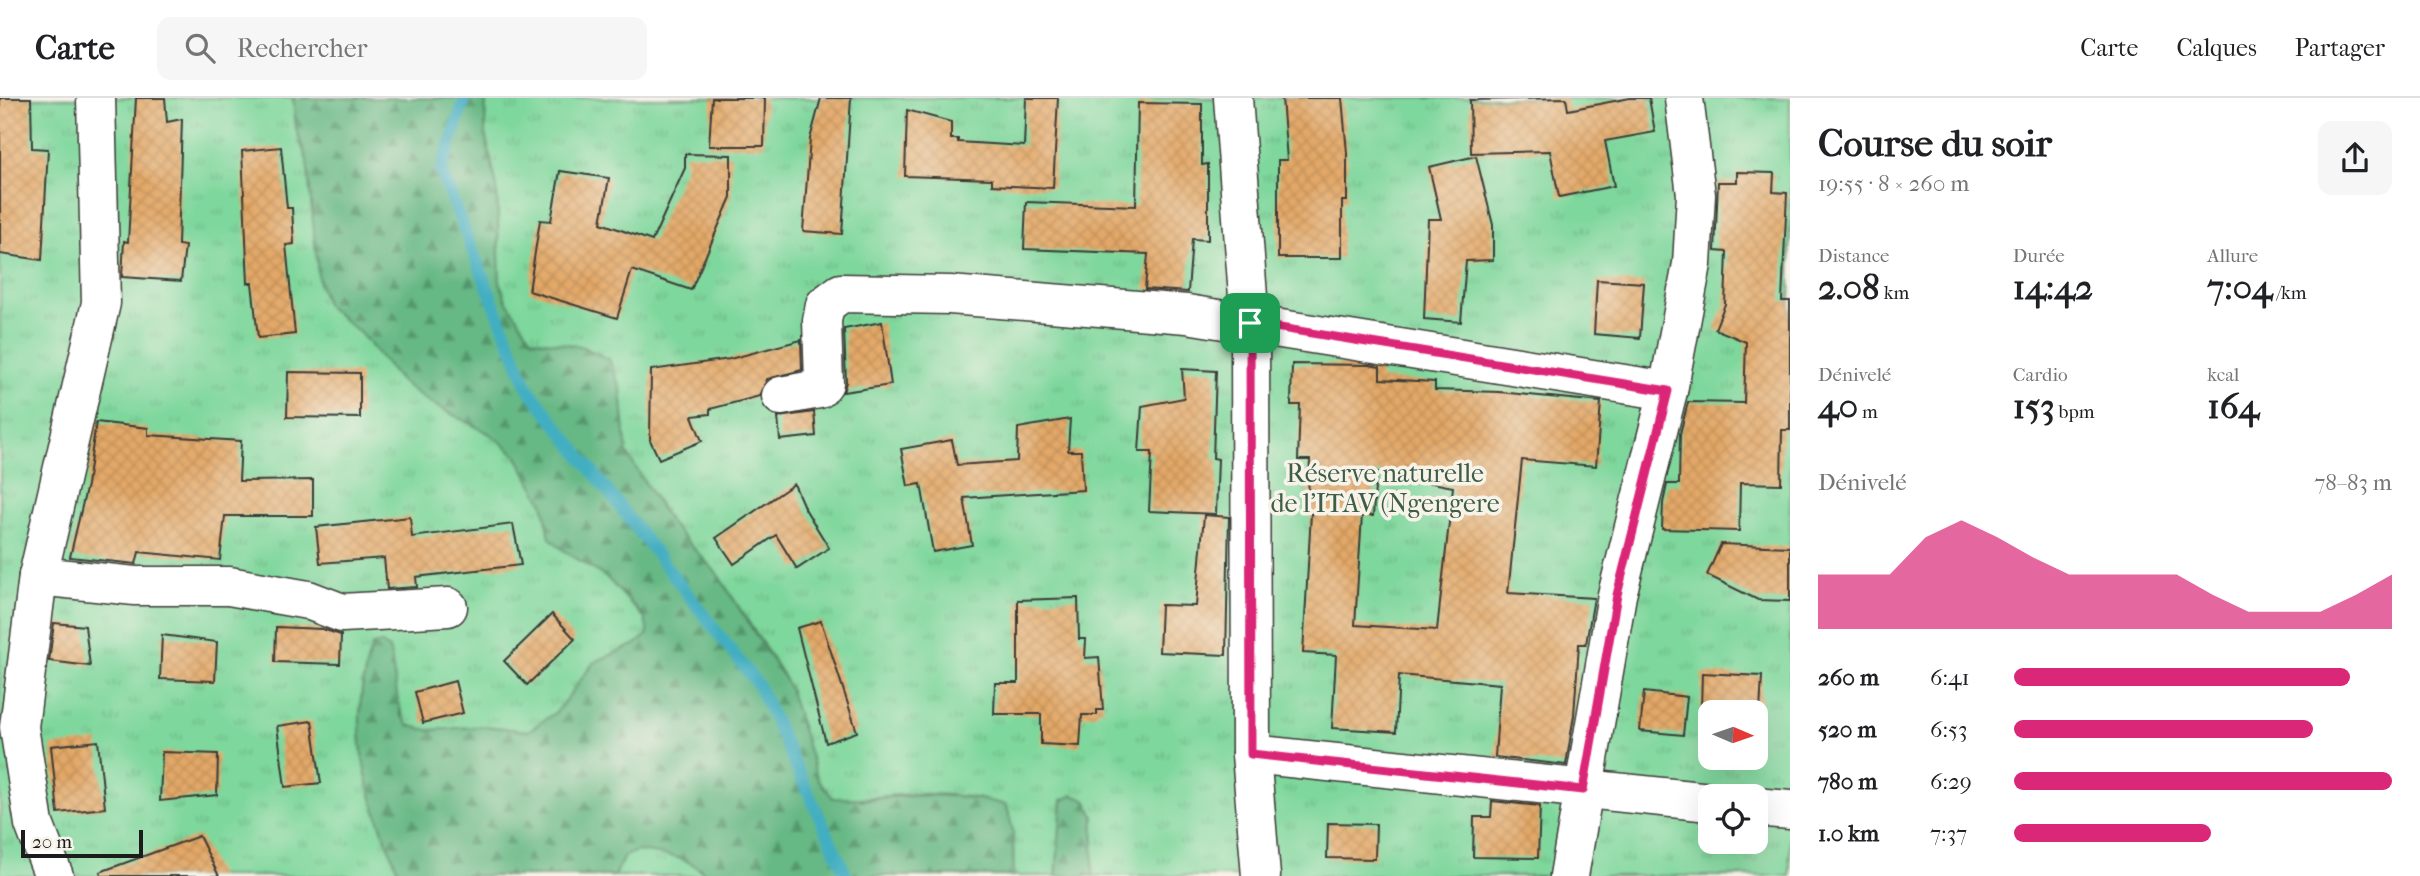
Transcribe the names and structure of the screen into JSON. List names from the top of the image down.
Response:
{
  "parks": ["Réserve naturelle de l'ITAV (Ngengere"],
  "scale_bar": "20 m",
  "north": "right",
  "page": {
    "header": "Carte",
    "search": "Rechercher",
    "nav": ["Carte", "Calques", "Partager"],
    "heading": ["Course du soir", "19:55 · 8 × 260 m"],
    "stats": [
      ["Distance", "2.08 km"],
      ["Durée", "14:42"],
      ["Allure", "7:04 /km"],
      ["Dénivelé", "40 m"],
      ["Cardio", "153 bpm"],
      ["kcal", "164"]
    ],
    "chart": ["Dénivelé", "78–83 m"],
    "list": [
      {
        "name": "260 m",
        "note": "6:41"
      },
      {
        "name": "520 m",
        "note": "6:53"
      },
      {
        "name": "780 m",
        "note": "6:29"
      },
      {
        "name": "1.0 km",
        "note": "7:37"
      }
    ],
    "scale": "20 m"
  }
}
